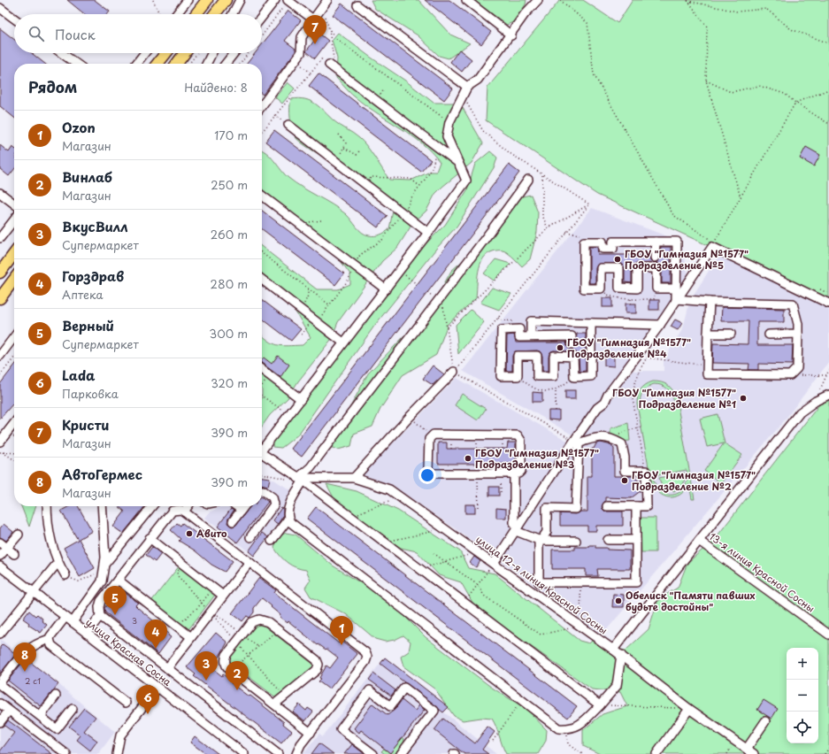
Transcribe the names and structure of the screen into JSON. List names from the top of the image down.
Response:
{
  "streets": {
    "street": ["13-я линия Красной Сосны", "улица 12-я линия Красной Сосны", "улица Красная Сосна"]
  },
  "places": [
    "ГБОУ \"Гимназия №1577\" Подразделение №5",
    "ГБОУ \"Гимназия №1577\" Подразделение №4",
    "ГБОУ \"Гимназия №1577\" Подразделение №1",
    "ГБОУ \"Гимназия №1577\" Подразделение №3",
    "ГБОУ \"Гимназия №1577\" Подразделение №2",
    "Авито",
    "Обелиск \"Памяти павших будьте достойны\""
  ],
  "house_numbers": ["3", "2 с1"],
  "page": {
    "search": "Поиск",
    "pins": [
      "7",
      "5",
      "1",
      "4",
      "8",
      "3",
      "2",
      "6"
    ],
    "heading": ["Рядом", "Найдено: 8"],
    "list": [
      {
        "mark": "1",
        "name": "Ozon",
        "note": "Магазин",
        "value": "170 m"
      },
      {
        "mark": "2",
        "name": "Винлаб",
        "note": "Магазин",
        "value": "250 m"
      },
      {
        "mark": "3",
        "name": "ВкусВилл",
        "note": "Супермаркет",
        "value": "260 m"
      },
      {
        "mark": "4",
        "name": "Горздрав",
        "note": "Аптека",
        "value": "280 m"
      },
      {
        "mark": "5",
        "name": "Верный",
        "note": "Супермаркет",
        "value": "300 m"
      },
      {
        "mark": "6",
        "name": "Lada",
        "note": "Парковка",
        "value": "320 m"
      },
      {
        "mark": "7",
        "name": "Кристи",
        "note": "Магазин",
        "value": "390 m"
      },
      {
        "mark": "8",
        "name": "АвтоГермес",
        "note": "Магазин",
        "value": "390 m"
      }
    ],
    "map_buttons": ["+", "−"]
  }
}
